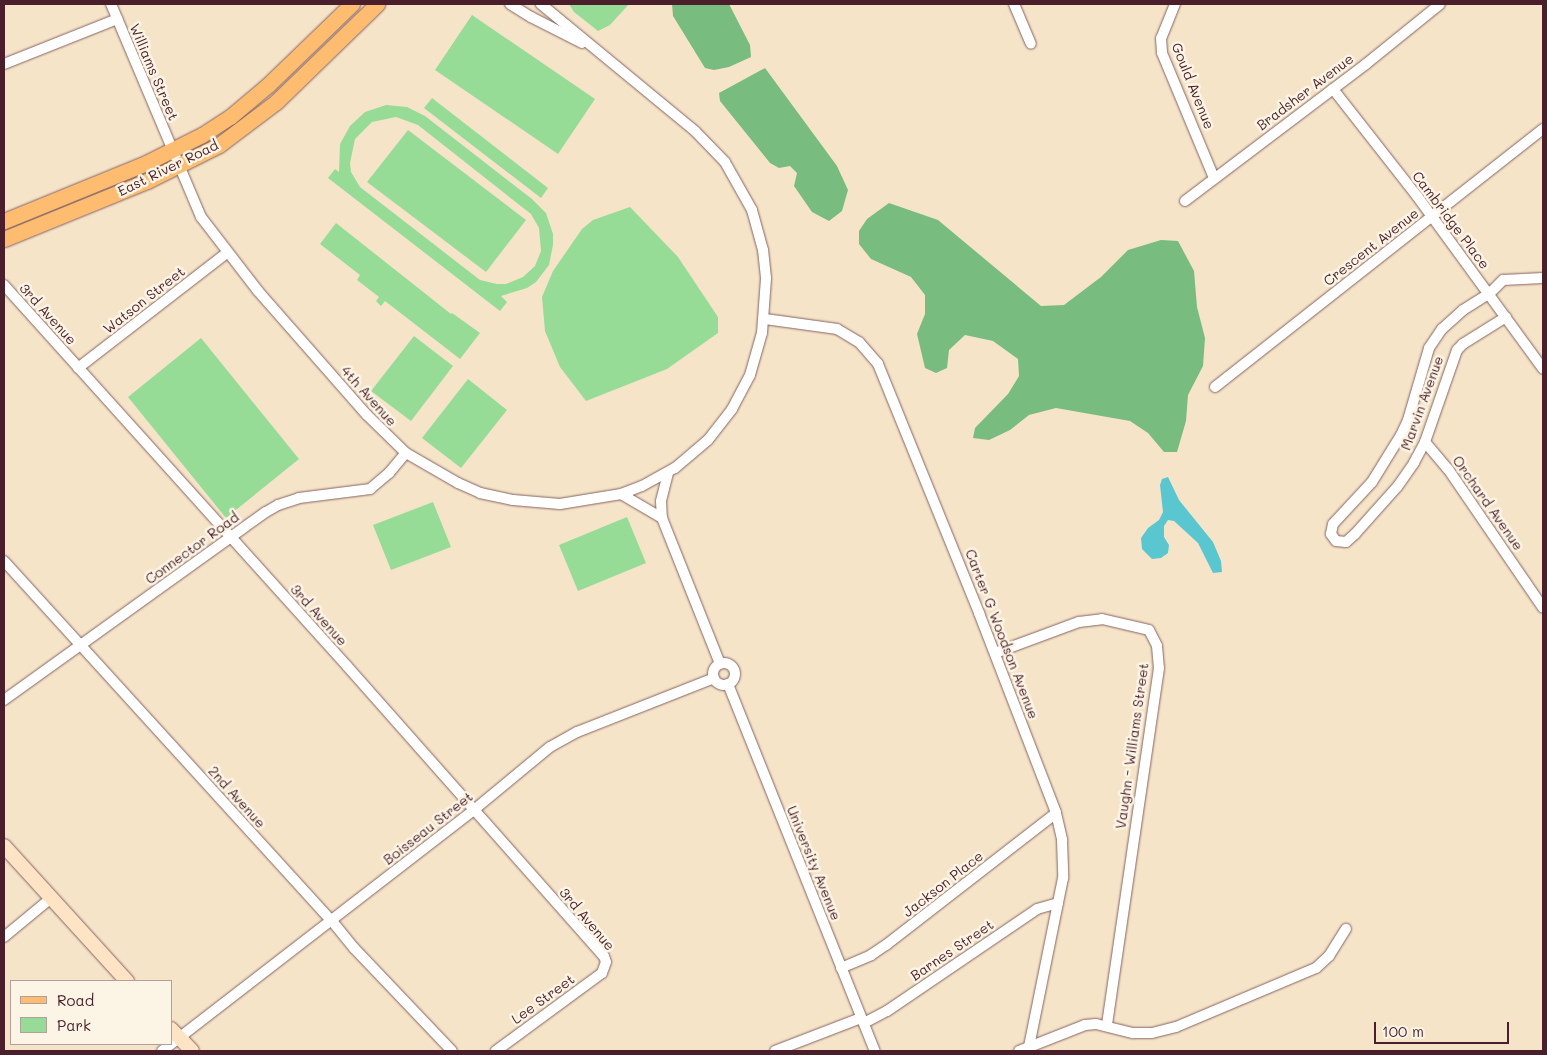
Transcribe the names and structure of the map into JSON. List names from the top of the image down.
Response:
{
  "streets": {
    "main road": ["East River Road"],
    "street": [
      "Williams Street",
      "Gould Avenue",
      "Bradsher Avenue",
      "Cambridge Place",
      "Crescent Avenue",
      "Watson Street",
      "3rd Avenue",
      "4th Avenue",
      "Marvin Avenue",
      "Orchard Avenue",
      "Connector Road",
      "Carter G Woodson Avenue",
      "Vaughn - Williams Street",
      "2nd Avenue",
      "Boisseau Street",
      "University Avenue",
      "Jackson Place",
      "Barnes Street",
      "Lee Street"
    ]
  },
  "crossings": [
    ["Williams Street", "East River Road"],
    ["Williams Street", "4th Avenue"],
    ["Gould Avenue", "Bradsher Avenue"],
    ["Bradsher Avenue", "Cambridge Place"],
    ["East River Road", "4th Avenue"],
    ["Cambridge Place", "Crescent Avenue"],
    ["Cambridge Place", "Marvin Avenue"],
    ["Watson Street", "3rd Avenue"],
    ["Watson Street", "4th Avenue"],
    ["3rd Avenue", "Connector Road"],
    ["3rd Avenue", "Boisseau Street"],
    ["3rd Avenue", "Lee Street"],
    ["4th Avenue", "Connector Road"],
    ["4th Avenue", "Carter G Woodson Avenue"],
    ["4th Avenue", "University Avenue"],
    ["Marvin Avenue", "Orchard Avenue"],
    ["Connector Road", "2nd Avenue"],
    ["Carter G Woodson Avenue", "Vaughn - Williams Street"],
    ["Carter G Woodson Avenue", "Jackson Place"],
    ["Carter G Woodson Avenue", "Barnes Street"],
    ["2nd Avenue", "Boisseau Street"],
    ["Boisseau Street", "University Avenue"],
    ["University Avenue", "Jackson Place"],
    ["University Avenue", "Barnes Street"]
  ],
  "legend": ["Road", "Park"],
  "scale_bar": "100 m"
}
